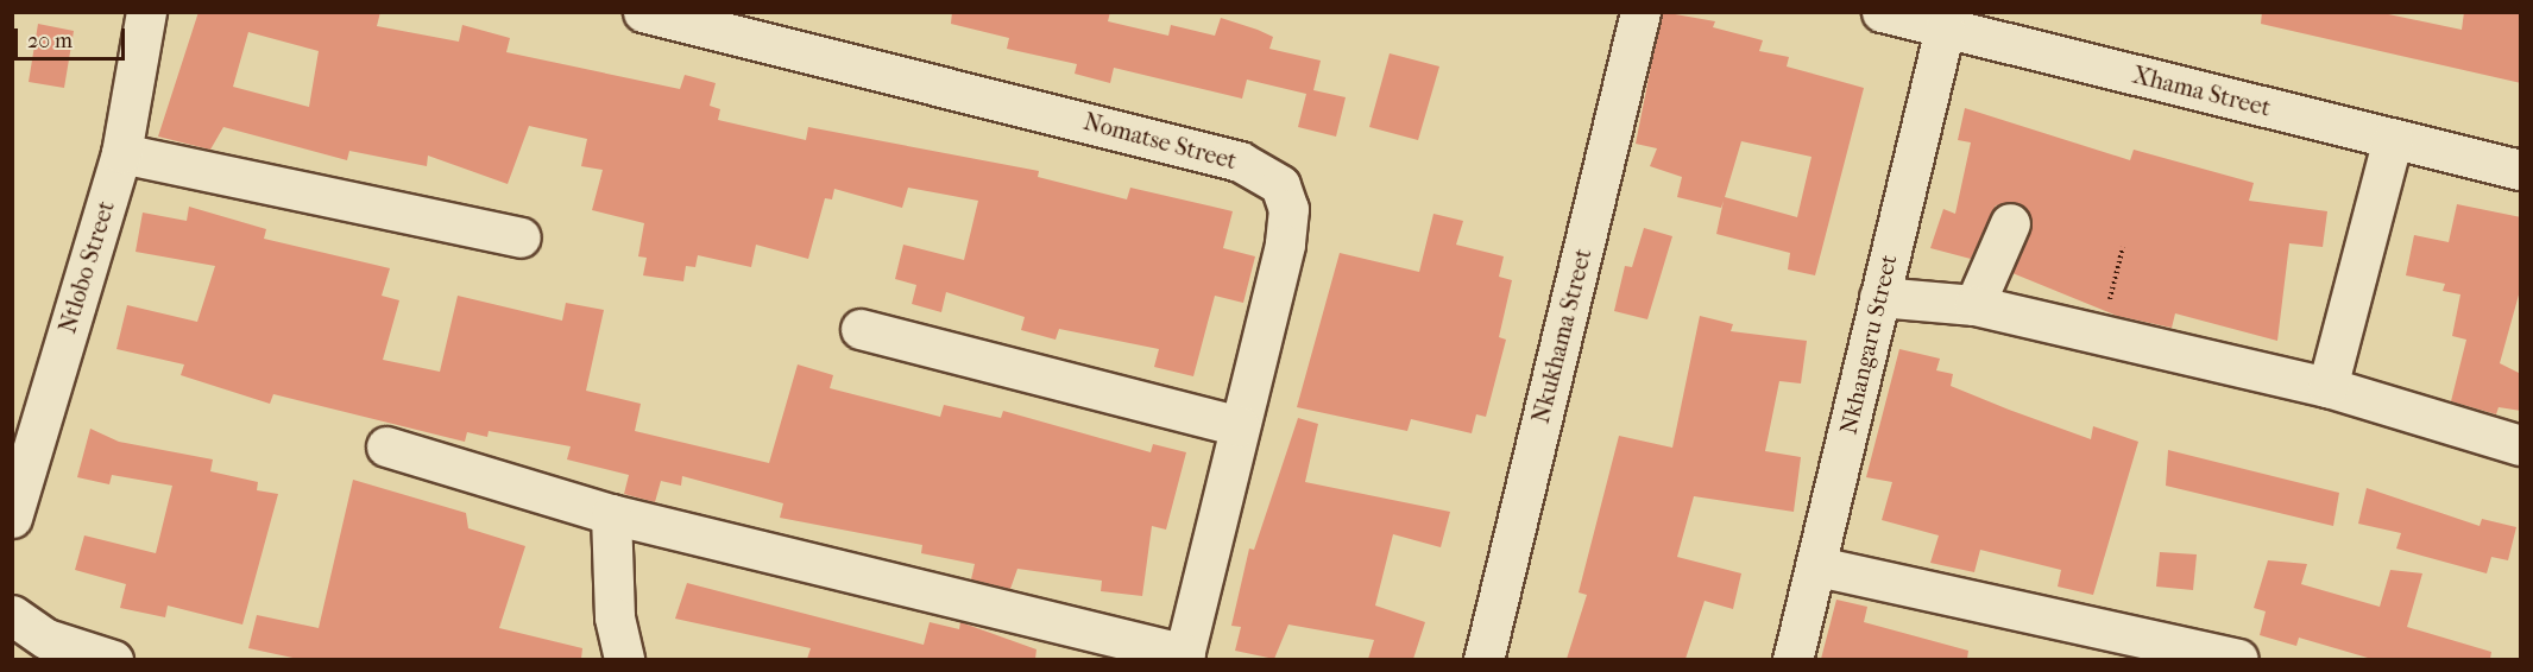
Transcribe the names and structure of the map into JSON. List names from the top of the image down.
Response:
{
  "streets": {
    "street": [
      "Xhama Street",
      "Nomatse Street",
      "Ntlobo Street",
      "Nkukhama Street",
      "Nkhangaru Street"
    ]
  },
  "crossings": [
    ["Xhama Street", "Nkhangaru Street"]
  ],
  "scale_bar": "20 m"
}
